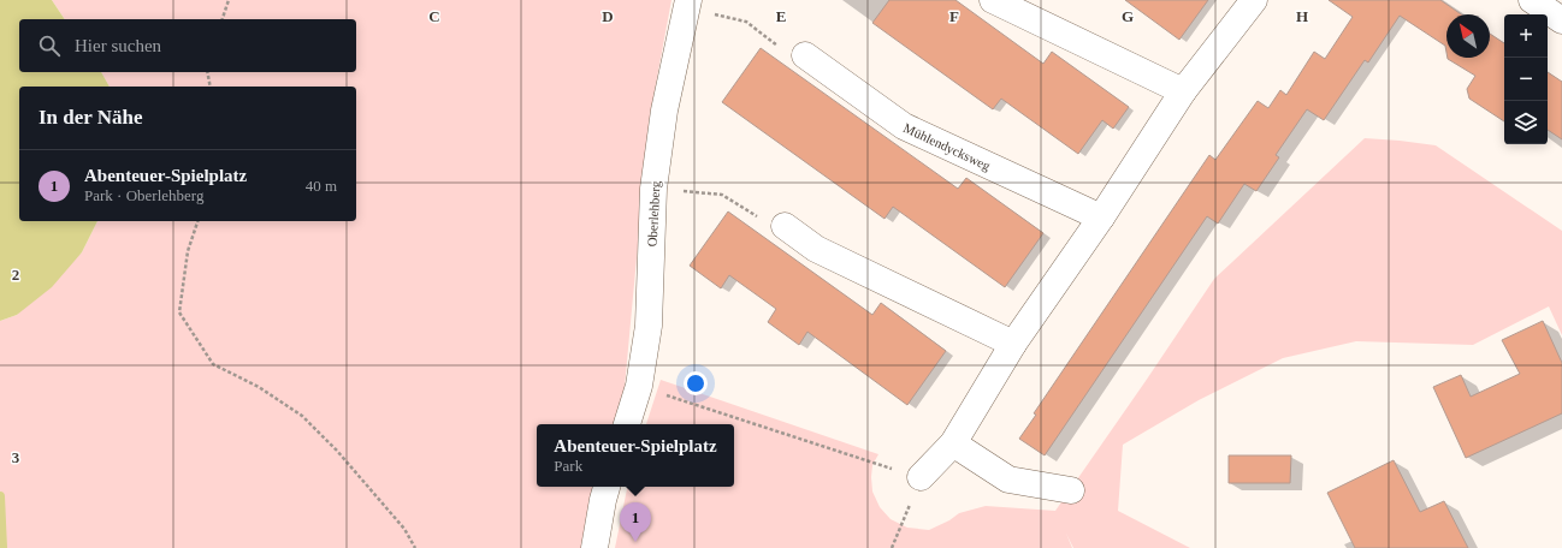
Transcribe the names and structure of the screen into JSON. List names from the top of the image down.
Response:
{
  "streets": {
    "street": ["Mühlendycksweg", "Oberlehberg"]
  },
  "north": "top left",
  "page": {
    "map_buttons": ["+", "−"],
    "search": "Hier suchen",
    "heading": "In der Nähe",
    "list": [
      {
        "mark": "1",
        "name": "Abenteuer-Spielplatz",
        "note": "Park · Oberlehberg",
        "value": "40 m"
      }
    ],
    "popup": ["Abenteuer-Spielplatz", "Park"],
    "pins": "1"
  },
  "grid": {
    "columns": [
      "C",
      "D",
      "E",
      "F",
      "G",
      "H"
    ],
    "rows": ["2", "3"]
  }
}
